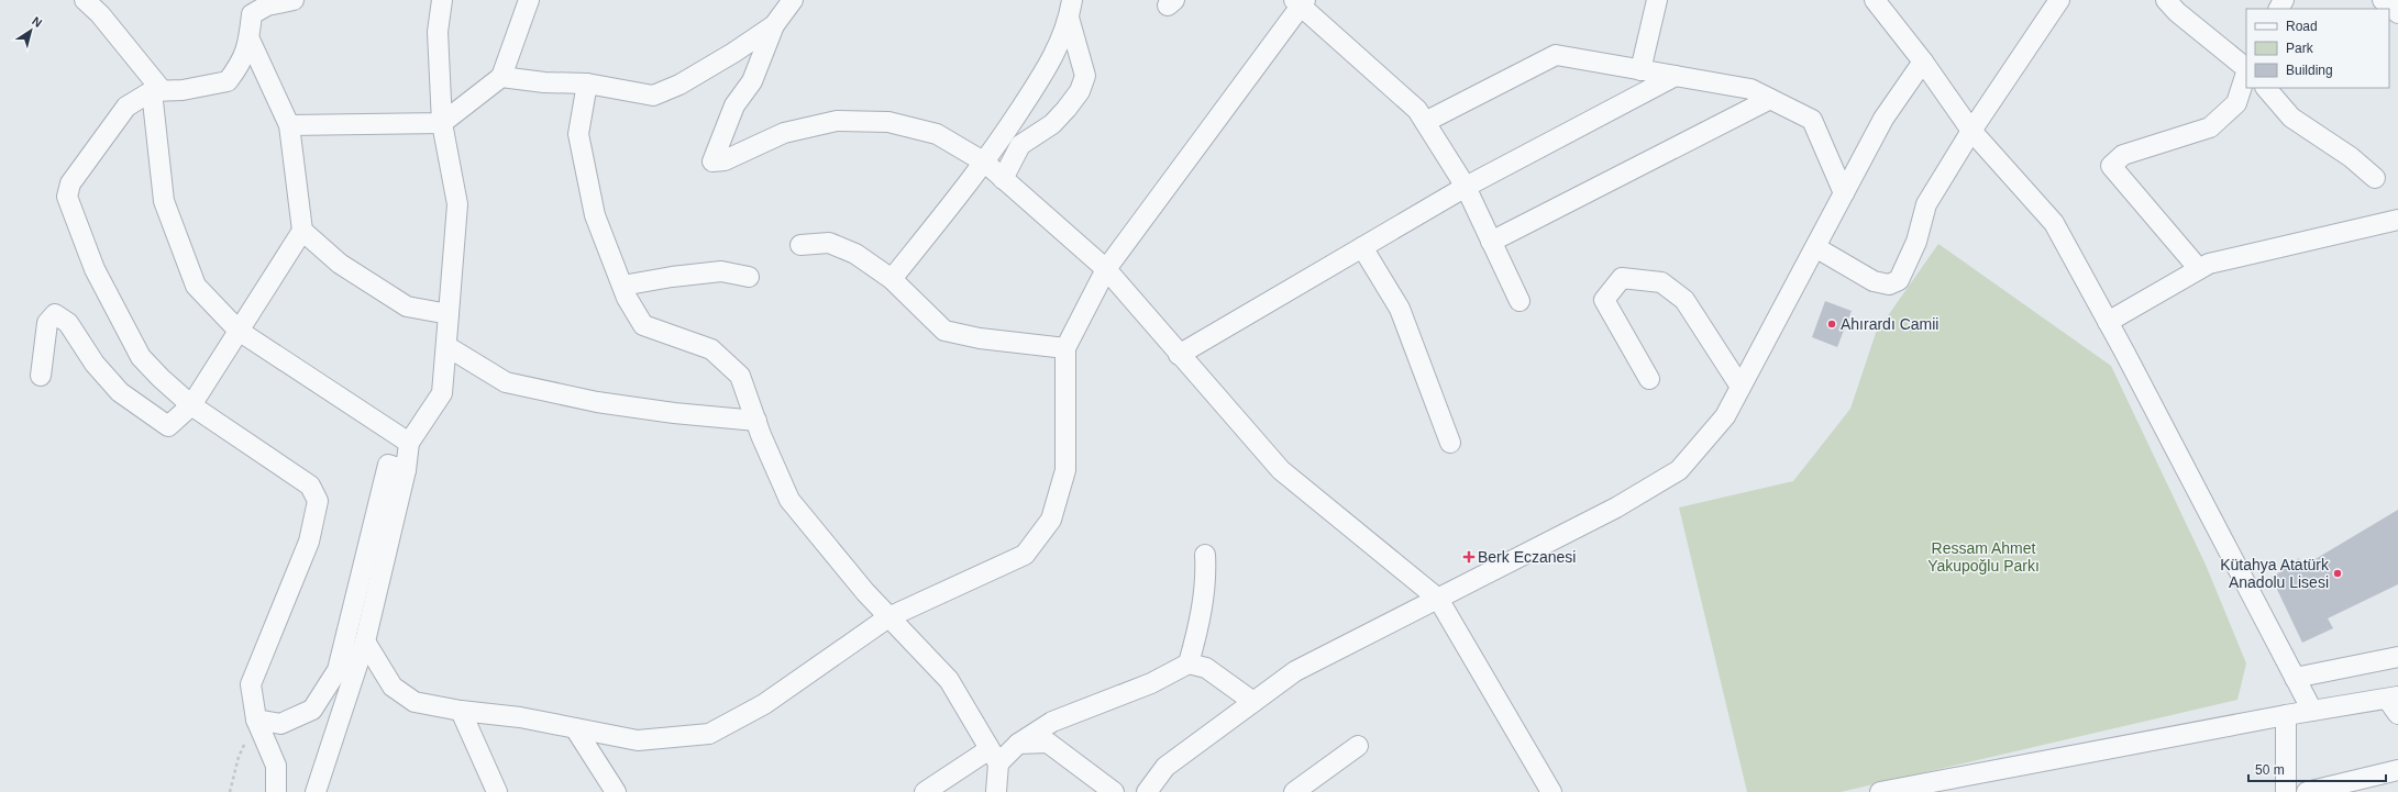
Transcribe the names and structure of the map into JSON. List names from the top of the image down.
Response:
{
  "parks": ["Ressam Ahmet Yakupoğlu Parkı"],
  "places": {
    "other": ["Ahırardı Camii", "Kütahya Atatürk Anadolu Lisesi"],
    "health": ["Berk Eczanesi"]
  },
  "legend": ["Road", "Park", "Building"],
  "scale_bar": "50 m",
  "north": "top right"
}
